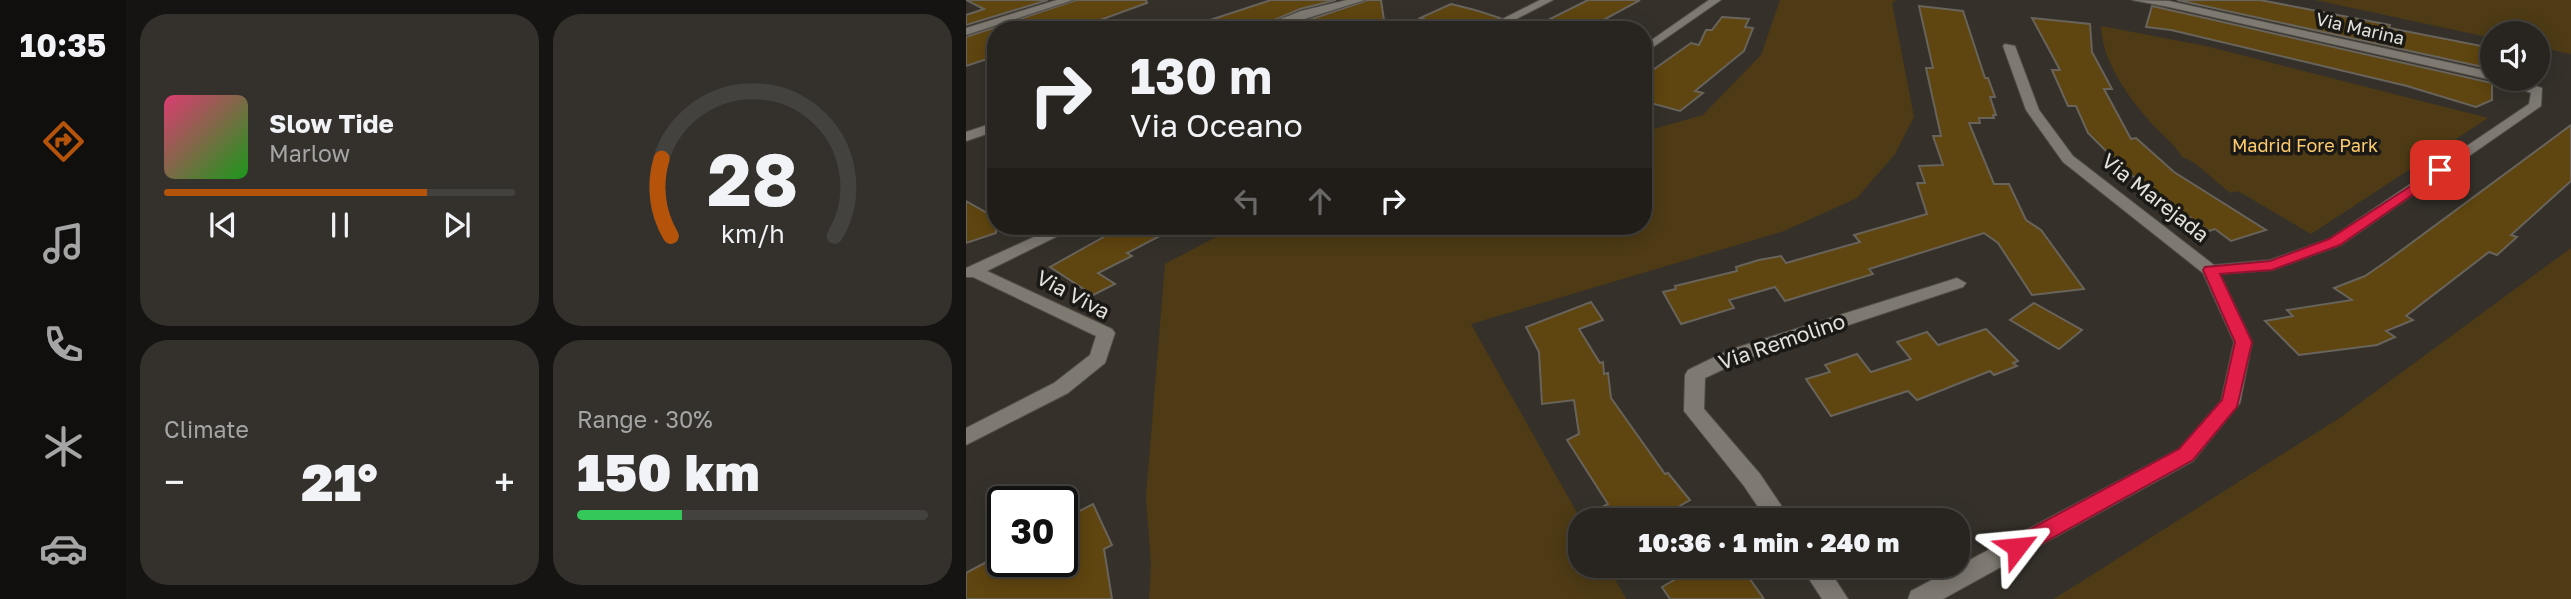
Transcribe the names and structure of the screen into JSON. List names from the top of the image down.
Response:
{
  "streets": {
    "street": [
      "Via Marina",
      "Via Marejada",
      "Via Viva",
      "Via Remolino"
    ]
  },
  "parks": ["Madrid Fore Park"],
  "page": {
    "tabs": "10:35",
    "turn": ["130 m", "Via Oceano"],
    "song": ["Slow Tide", "Marlow"],
    "tile": [
      "Climate",
      ["Range · 30%", "150 km"]
    ],
    "heat": ["−", "21°", "+"],
    "limit": "30",
    "trip": "10:36 · 1 min · 240 m",
    "gauge": ["28", "km/h"]
  }
}
